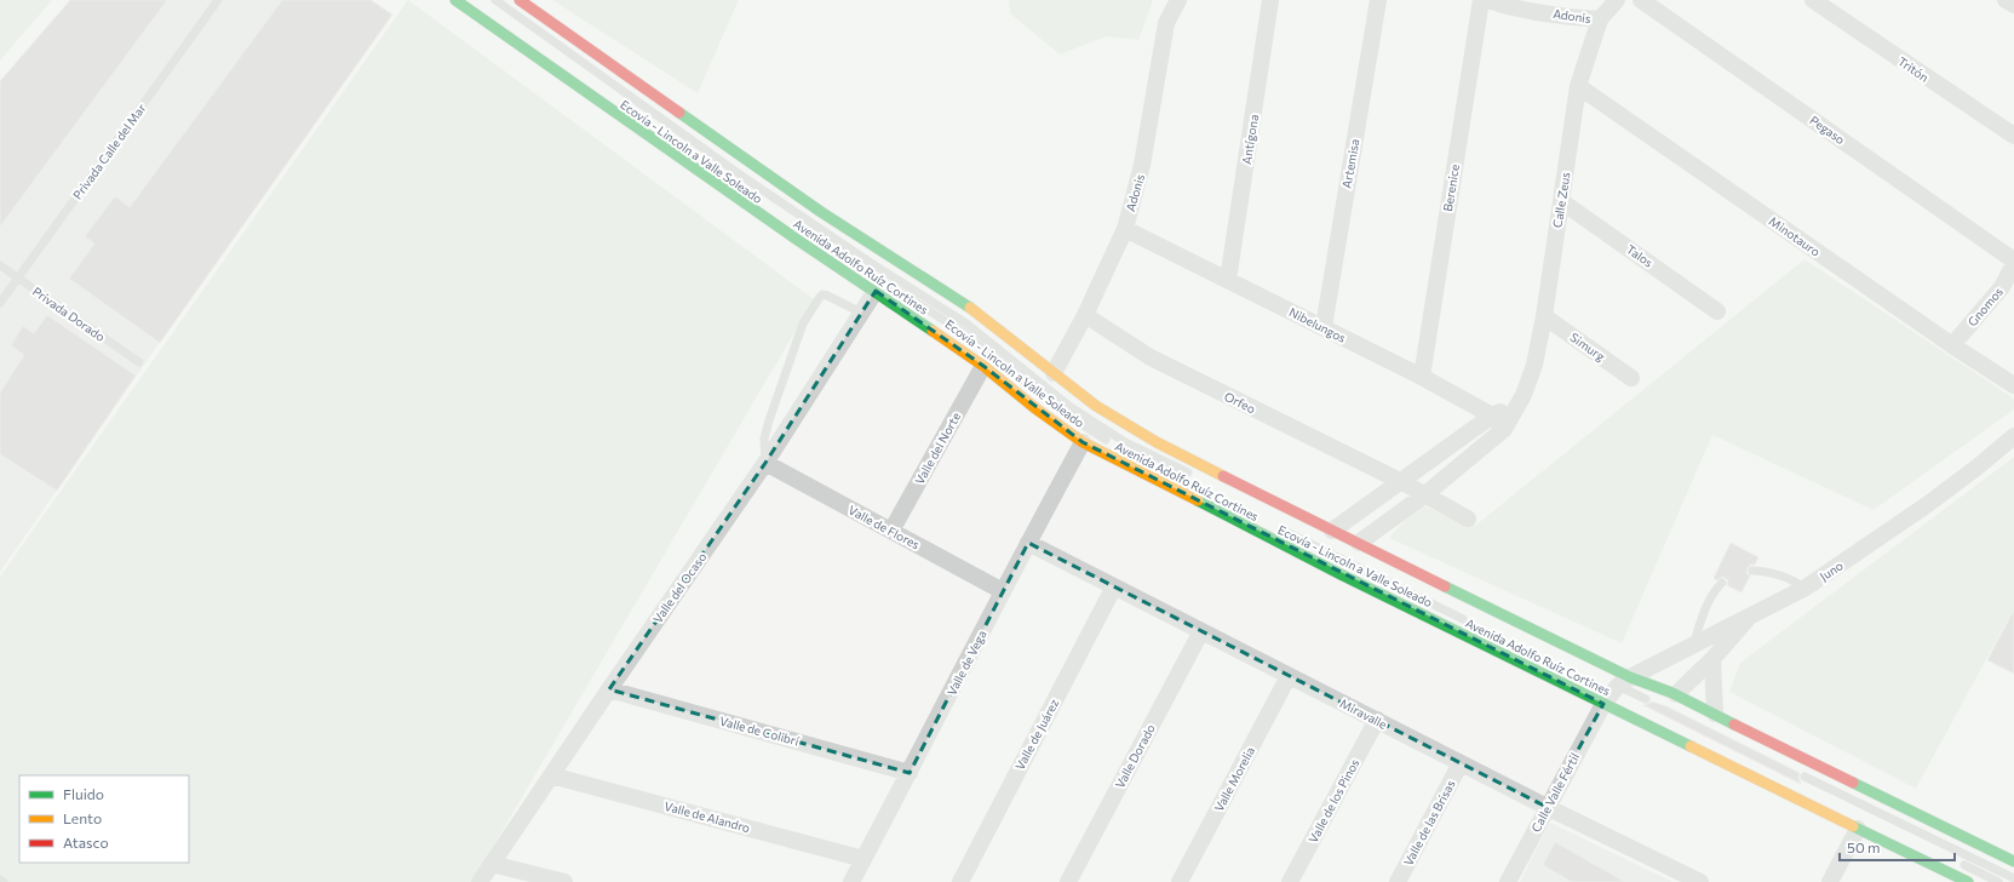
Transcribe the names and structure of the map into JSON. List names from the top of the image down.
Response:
{
  "streets": {
    "main road": ["Avenida Adolfo Ruíz Cortines"],
    "street": [
      "Adonis",
      "Tritón",
      "Pegaso",
      "Antígona",
      "Artemisa",
      "Berenice",
      "Calle Zeus",
      "Minotauro",
      "Talos",
      "Gnomos",
      "Nibelungos",
      "Simurg",
      "Orfeo",
      "Valle del Norte",
      "Valle de Flores",
      "Juno",
      "Valle del Ocaso",
      "Valle de Vega",
      "Miravalle",
      "Valle de Colibrí",
      "Valle de Juárez",
      "Valle Dorado",
      "Valle Morelia",
      "Calle Valle Fértil",
      "Valle de los Pinos",
      "Valle de Alandro",
      "Valle de las Brisas"
    ],
    "lane": ["Privada Calle del Mar", "Ecovía - Lincoln a Valle Soleado", "Privada Dorado"]
  },
  "crossings": [
    ["Adonis", "Calle Zeus"],
    ["Adonis", "Avenida Adolfo Ruíz Cortines"],
    ["Adonis", "Nibelungos"],
    ["Adonis", "Orfeo"],
    ["Antígona", "Nibelungos"],
    ["Privada Calle del Mar", "Privada Dorado"],
    ["Ecovía - Lincoln a Valle Soleado", "Avenida Adolfo Ruíz Cortines"],
    ["Ecovía - Lincoln a Valle Soleado", "Valle del Ocaso"],
    ["Artemisa", "Nibelungos"],
    ["Berenice", "Nibelungos"],
    ["Calle Zeus", "Minotauro"],
    ["Calle Zeus", "Talos"],
    ["Calle Zeus", "Avenida Adolfo Ruíz Cortines"],
    ["Calle Zeus", "Nibelungos"],
    ["Calle Zeus", "Simurg"],
    ["Calle Zeus", "Orfeo"],
    ["Minotauro", "Gnomos"],
    ["Avenida Adolfo Ruíz Cortines", "Valle del Norte"],
    ["Avenida Adolfo Ruíz Cortines", "Juno"],
    ["Avenida Adolfo Ruíz Cortines", "Valle del Ocaso"],
    ["Avenida Adolfo Ruíz Cortines", "Valle de Vega"],
    ["Avenida Adolfo Ruíz Cortines", "Calle Valle Fértil"],
    ["Valle del Norte", "Valle de Flores"],
    ["Valle de Flores", "Valle del Ocaso"],
    ["Valle de Flores", "Valle de Vega"],
    ["Juno", "Calle Valle Fértil"],
    ["Valle del Ocaso", "Valle de Colibrí"],
    ["Valle del Ocaso", "Valle de Alandro"],
    ["Valle de Vega", "Miravalle"],
    ["Valle de Vega", "Valle de Colibrí"],
    ["Valle de Vega", "Valle de Alandro"],
    ["Miravalle", "Valle de Juárez"],
    ["Miravalle", "Valle Dorado"],
    ["Miravalle", "Valle Morelia"],
    ["Miravalle", "Calle Valle Fértil"],
    ["Miravalle", "Valle de los Pinos"],
    ["Miravalle", "Valle de las Brisas"]
  ],
  "legend": ["Fluido", "Lento", "Atasco"],
  "scale_bar": "50 m"
}
